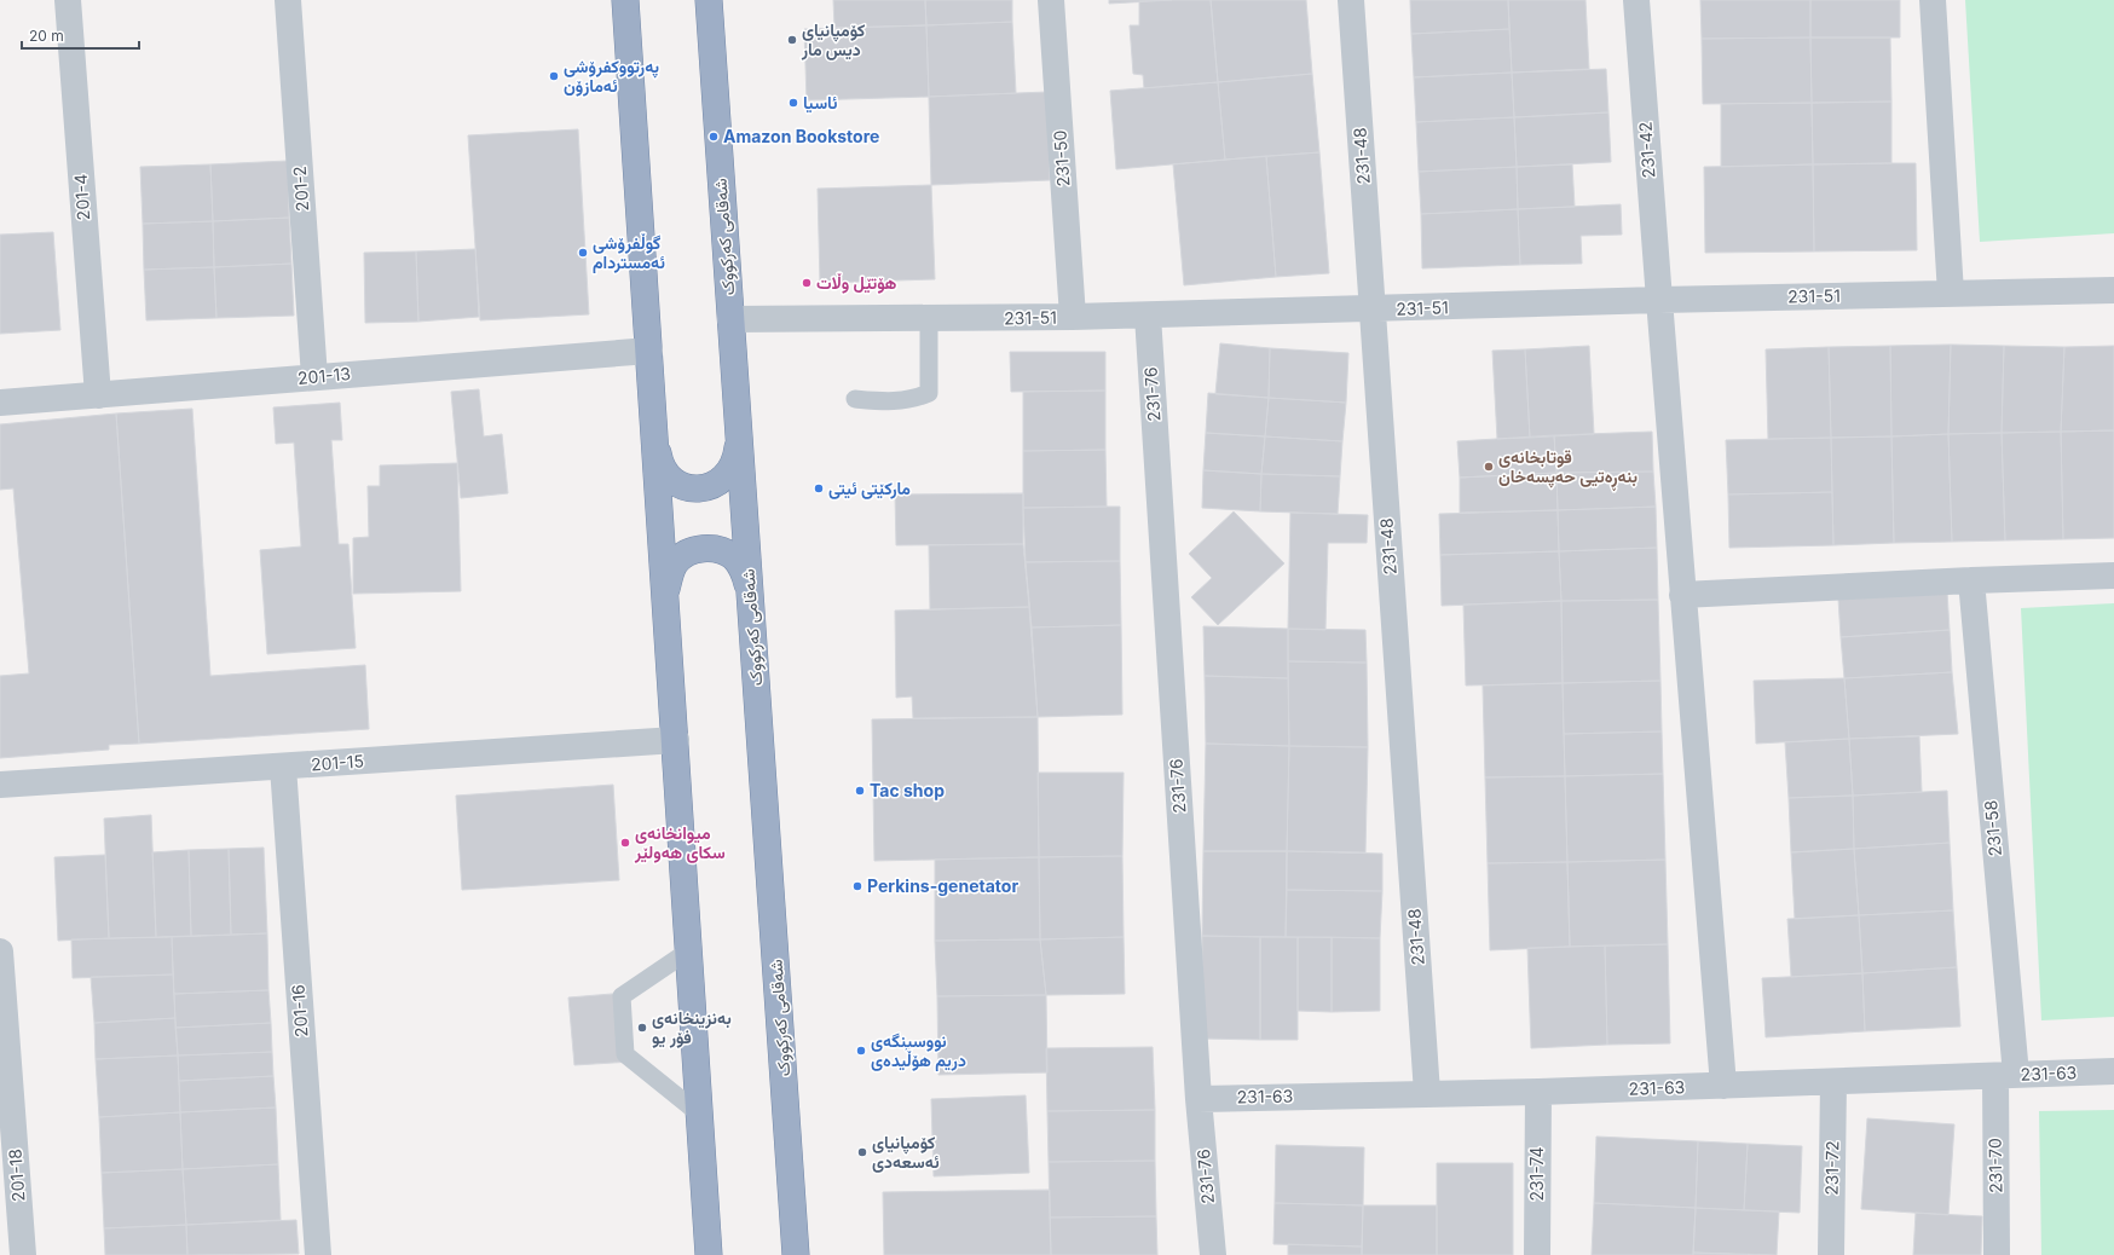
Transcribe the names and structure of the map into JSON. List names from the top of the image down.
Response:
{
  "streets": {
    "highway": ["شەقامی کەرکووک"],
    "street": [
      "231-42",
      "231-48",
      "231-50",
      "201-2",
      "201-4",
      "231-51",
      "201-13",
      "231-76",
      "201-15",
      "231-58",
      "201-16",
      "231-63",
      "231-70",
      "231-72",
      "231-74",
      "201-18"
    ]
  },
  "crossings": [
    ["231-42", "231-51"],
    ["231-42", "231-63"],
    ["231-48", "231-51"],
    ["231-48", "231-63"],
    ["231-50", "231-51"],
    ["201-2", "201-13"],
    ["201-4", "201-13"],
    ["شەقامی کەرکووک", "231-51"],
    ["231-51", "231-76"],
    ["231-76", "231-63"],
    ["201-15", "201-16"],
    ["231-58", "231-63"],
    ["231-58", "231-70"],
    ["231-63", "231-70"],
    ["231-63", "231-72"],
    ["231-63", "231-74"]
  ],
  "places": [
    "کۆمپانیای دیس مار",
    "پەرتووکفرۆشی ئەمازۆن",
    "ئاسیا",
    "Amazon Bookstore",
    "گوڵفرۆشی ئەمستردام",
    "هۆتێل وڵات",
    "قوتابخانەی بنەڕەتیی حەپسەخان",
    "مارکێتی ئیتی",
    "Tac shop",
    "میوانخانەی سکای هەولێر",
    "Perkins-genetator",
    "بەنزینخانەی فۆر یو",
    "نووسینگەی دریم هۆڵیدەی",
    "کۆمپانیای ئەسعەدی"
  ],
  "scale_bar": "20 m"
}
